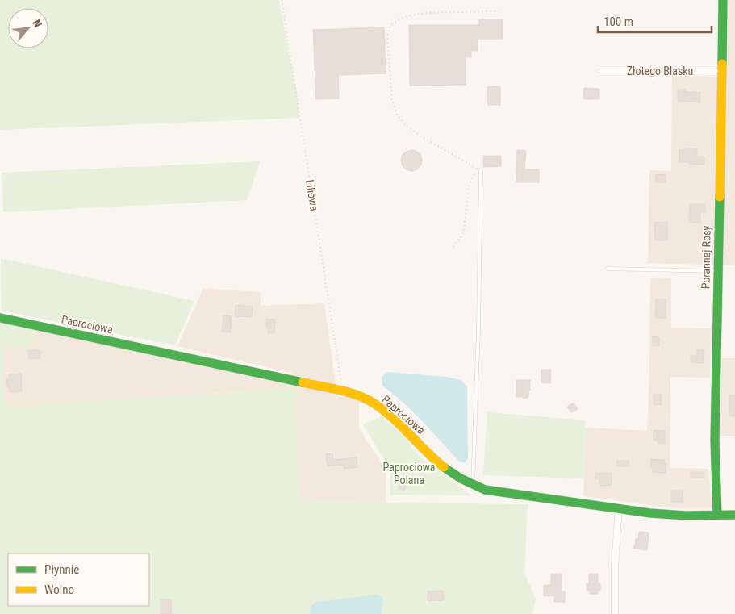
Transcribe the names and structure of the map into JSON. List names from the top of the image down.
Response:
{
  "streets": {
    "street": ["Porannej Rosy", "Paprociowa"],
    "lane": ["Złotego Blasku"],
    "path": ["Liliowa"]
  },
  "crossings": [
    ["Złotego Blasku", "Porannej Rosy"],
    ["Liliowa", "Paprociowa"],
    ["Porannej Rosy", "Paprociowa"]
  ],
  "parks": ["Paprociowa Polana"],
  "legend": ["Płynnie", "Wolno"],
  "scale_bar": "100 m",
  "north": "top right"
}
